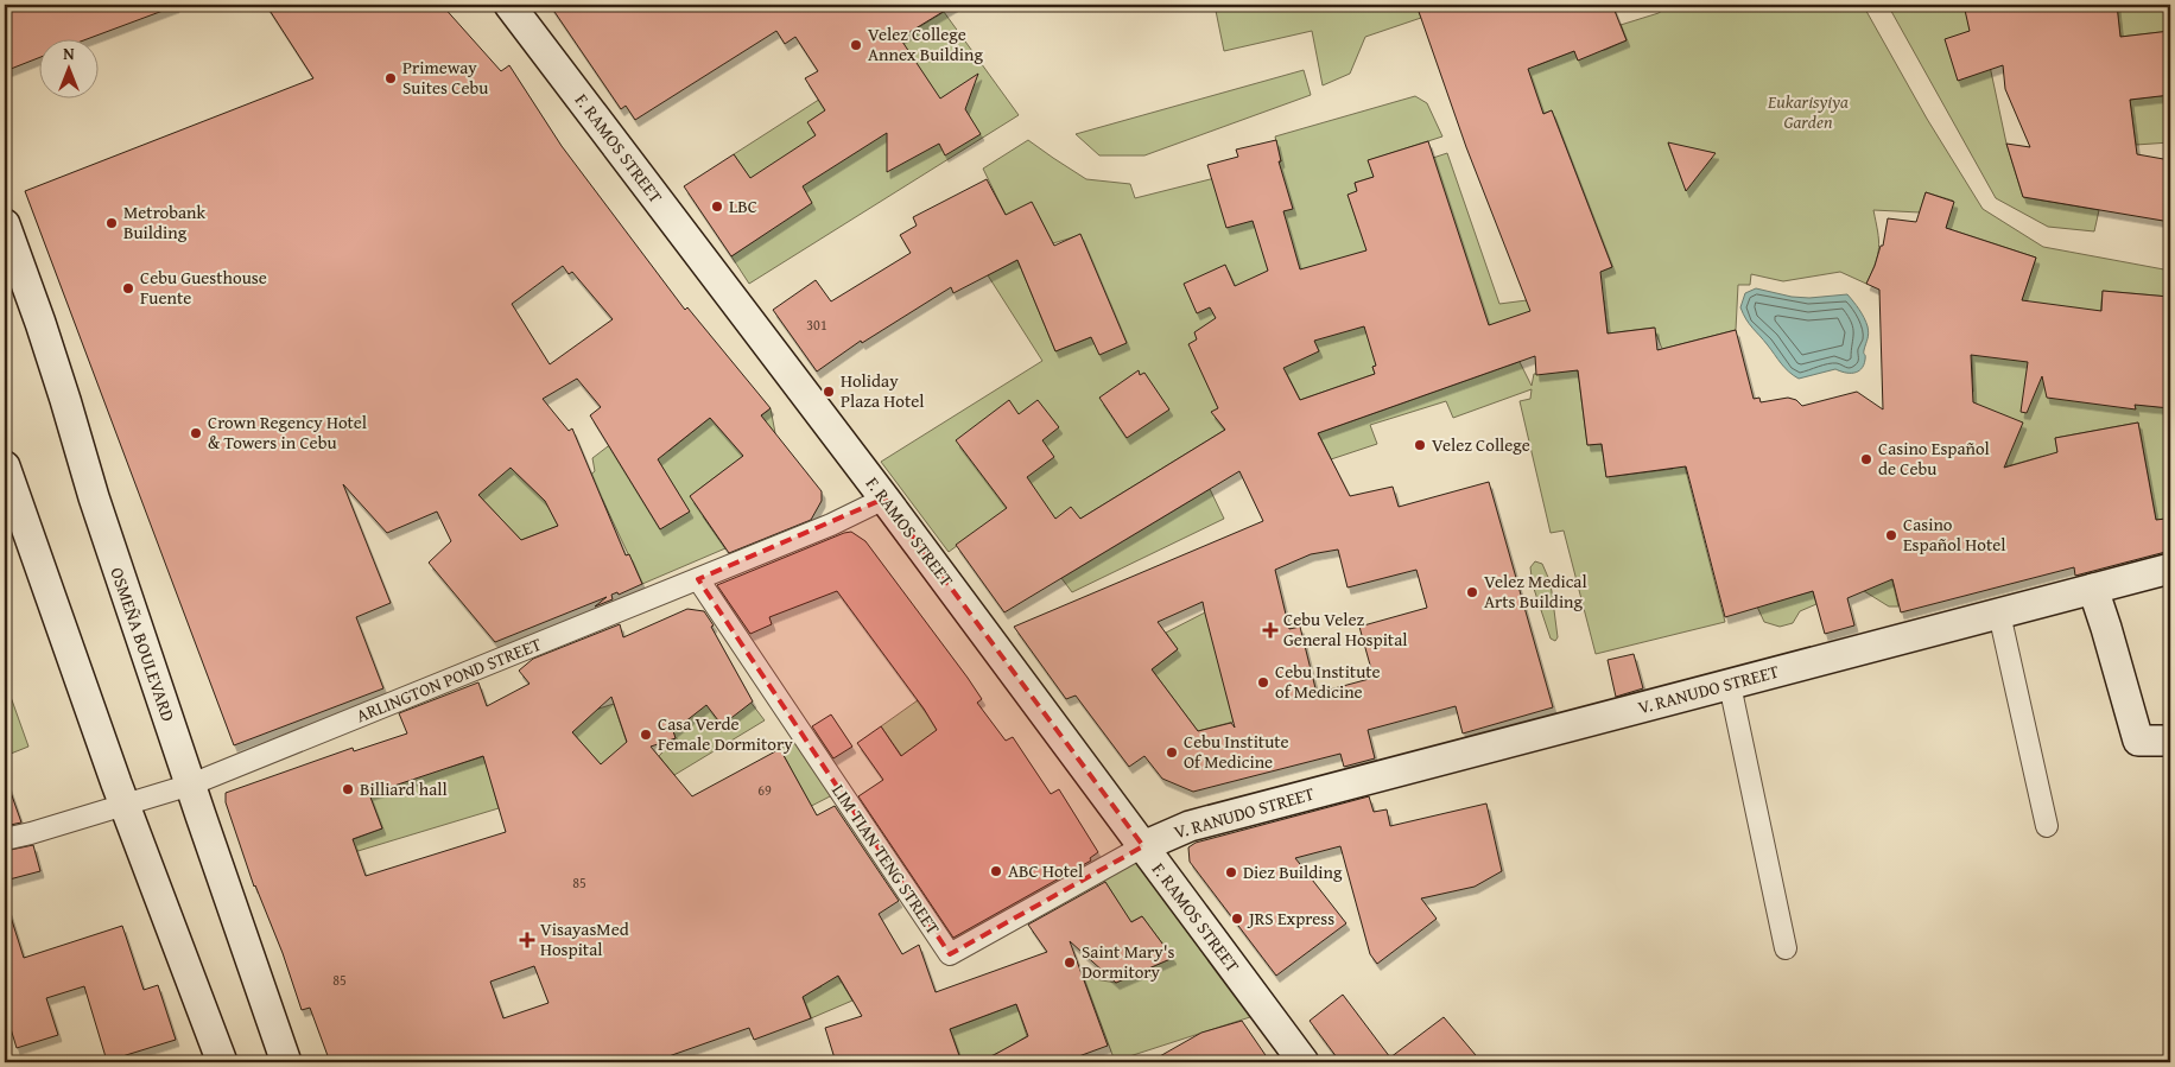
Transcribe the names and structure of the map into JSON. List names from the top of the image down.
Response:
{
  "streets": {
    "street": [
      "F. RAMOS STREET",
      "OSMEÑA BOULEVARD",
      "ARLINGTON POND STREET",
      "V. RANUDO STREET",
      "LIM TIAN TENG STREET"
    ]
  },
  "crossings": [
    ["F. RAMOS STREET", "ARLINGTON POND STREET"],
    ["F. RAMOS STREET", "V. RANUDO STREET"],
    ["F. RAMOS STREET", "LIM TIAN TENG STREET"],
    ["OSMEÑA BOULEVARD", "ARLINGTON POND STREET"],
    ["ARLINGTON POND STREET", "LIM TIAN TENG STREET"],
    ["V. RANUDO STREET", "LIM TIAN TENG STREET"]
  ],
  "parks": ["Eukarisyiya Garden"],
  "places": {
    "other": [
      "Velez College Annex Building",
      "Primeway Suites Cebu",
      "LBC",
      "Metrobank Building",
      "Cebu Guesthouse Fuente",
      "Holiday Plaza Hotel",
      "Crown Regency Hotel & Towers in Cebu",
      "Velez College",
      "Casino Español de Cebu",
      "Casino Español Hotel",
      "Velez Medical Arts Building",
      "Cebu Institute of Medicine",
      "Casa Verde Female Dormitory",
      "Cebu Institute Of Medicine",
      "Billiard hall",
      "ABC Hotel",
      "Diez Building",
      "JRS Express",
      "Saint Mary's Dormitory"
    ],
    "health": ["Cebu Velez General Hospital", "VisayasMed Hospital"]
  },
  "house_numbers": [
    "301",
    "69",
    "85",
    "85"
  ],
  "north": "top"
}
